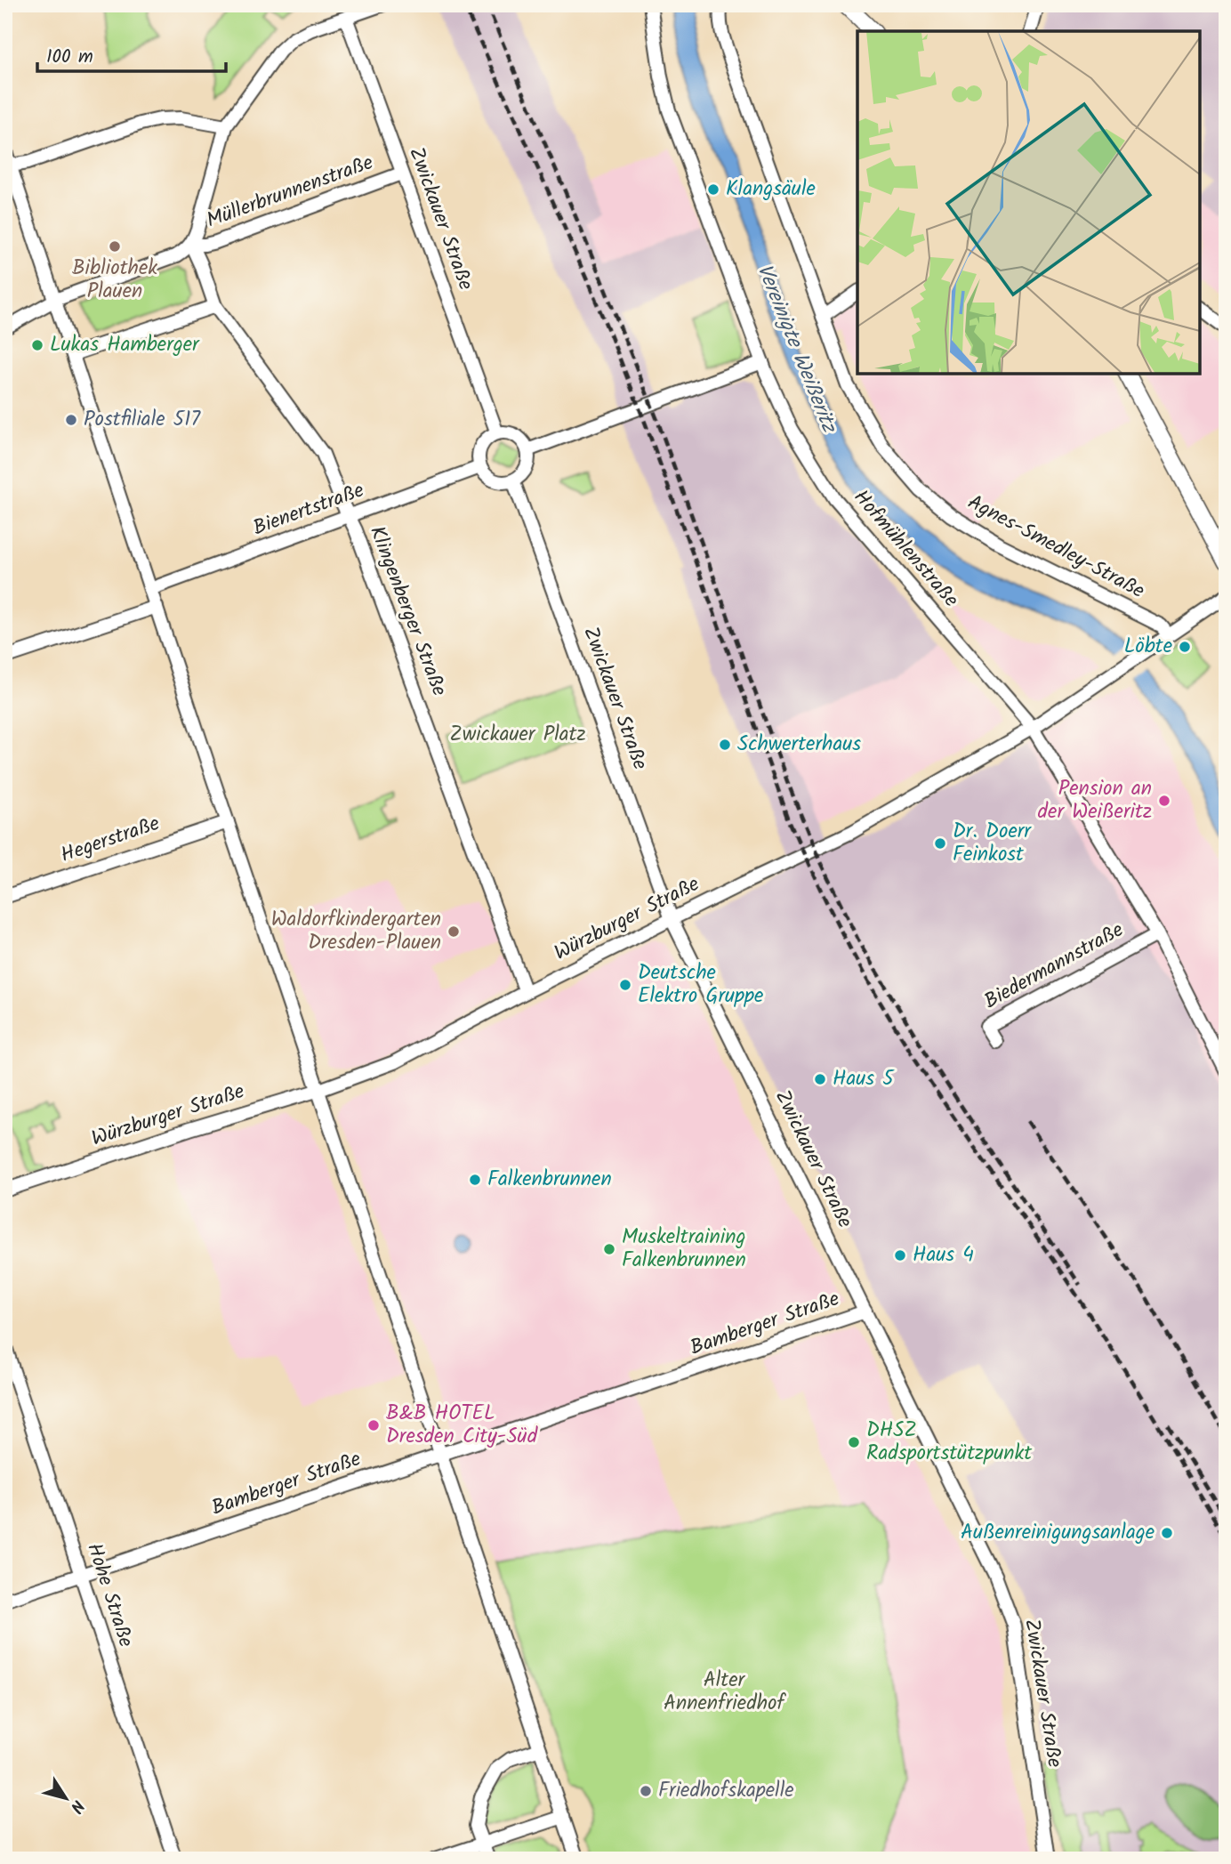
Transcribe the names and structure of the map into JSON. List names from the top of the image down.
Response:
{
  "streets": {
    "street": [
      "Müllerbrunnenstraße",
      "Zwickauer Straße",
      "Bienertstraße",
      "Agnes-Smedley-Straße",
      "Hofmühlenstraße",
      "Klingenberger Straße",
      "Hegerstraße",
      "Würzburger Straße",
      "Biedermannstraße",
      "Bamberger Straße",
      "Hohe Straße"
    ]
  },
  "crossings": [
    ["Müllerbrunnenstraße", "Zwickauer Straße"],
    ["Müllerbrunnenstraße", "Klingenberger Straße"],
    ["Zwickauer Straße", "Bienertstraße"],
    ["Zwickauer Straße", "Würzburger Straße"],
    ["Zwickauer Straße", "Bamberger Straße"],
    ["Bienertstraße", "Klingenberger Straße"],
    ["Agnes-Smedley-Straße", "Würzburger Straße"],
    ["Hofmühlenstraße", "Würzburger Straße"],
    ["Hofmühlenstraße", "Biedermannstraße"],
    ["Klingenberger Straße", "Würzburger Straße"],
    ["Bamberger Straße", "Hohe Straße"]
  ],
  "water": ["Vereinigte Weißeritz"],
  "parks": ["Zwickauer Platz", "Alter Annenfriedhof"],
  "places": [
    "Klangsäule",
    "Bibliothek Plauen",
    "Lukas Hamberger",
    "Postfiliale 517",
    "Löbte",
    "Schwerterhaus",
    "Pension an der Weißeritz",
    "Dr. Doerr Feinkost",
    "Waldorfkindergarten Dresden-Plauen",
    "Deutsche Elektro Gruppe",
    "Haus 5",
    "Falkenbrunnen",
    "Muskeltraining Falkenbrunnen",
    "Haus 4",
    "B&B HOTEL Dresden City-Süd",
    "DHSZ Radsportstützpunkt",
    "Außenreinigungsanlage",
    "Friedhofskapelle"
  ],
  "scale_bar": "100 m",
  "north": "bottom right"
}
